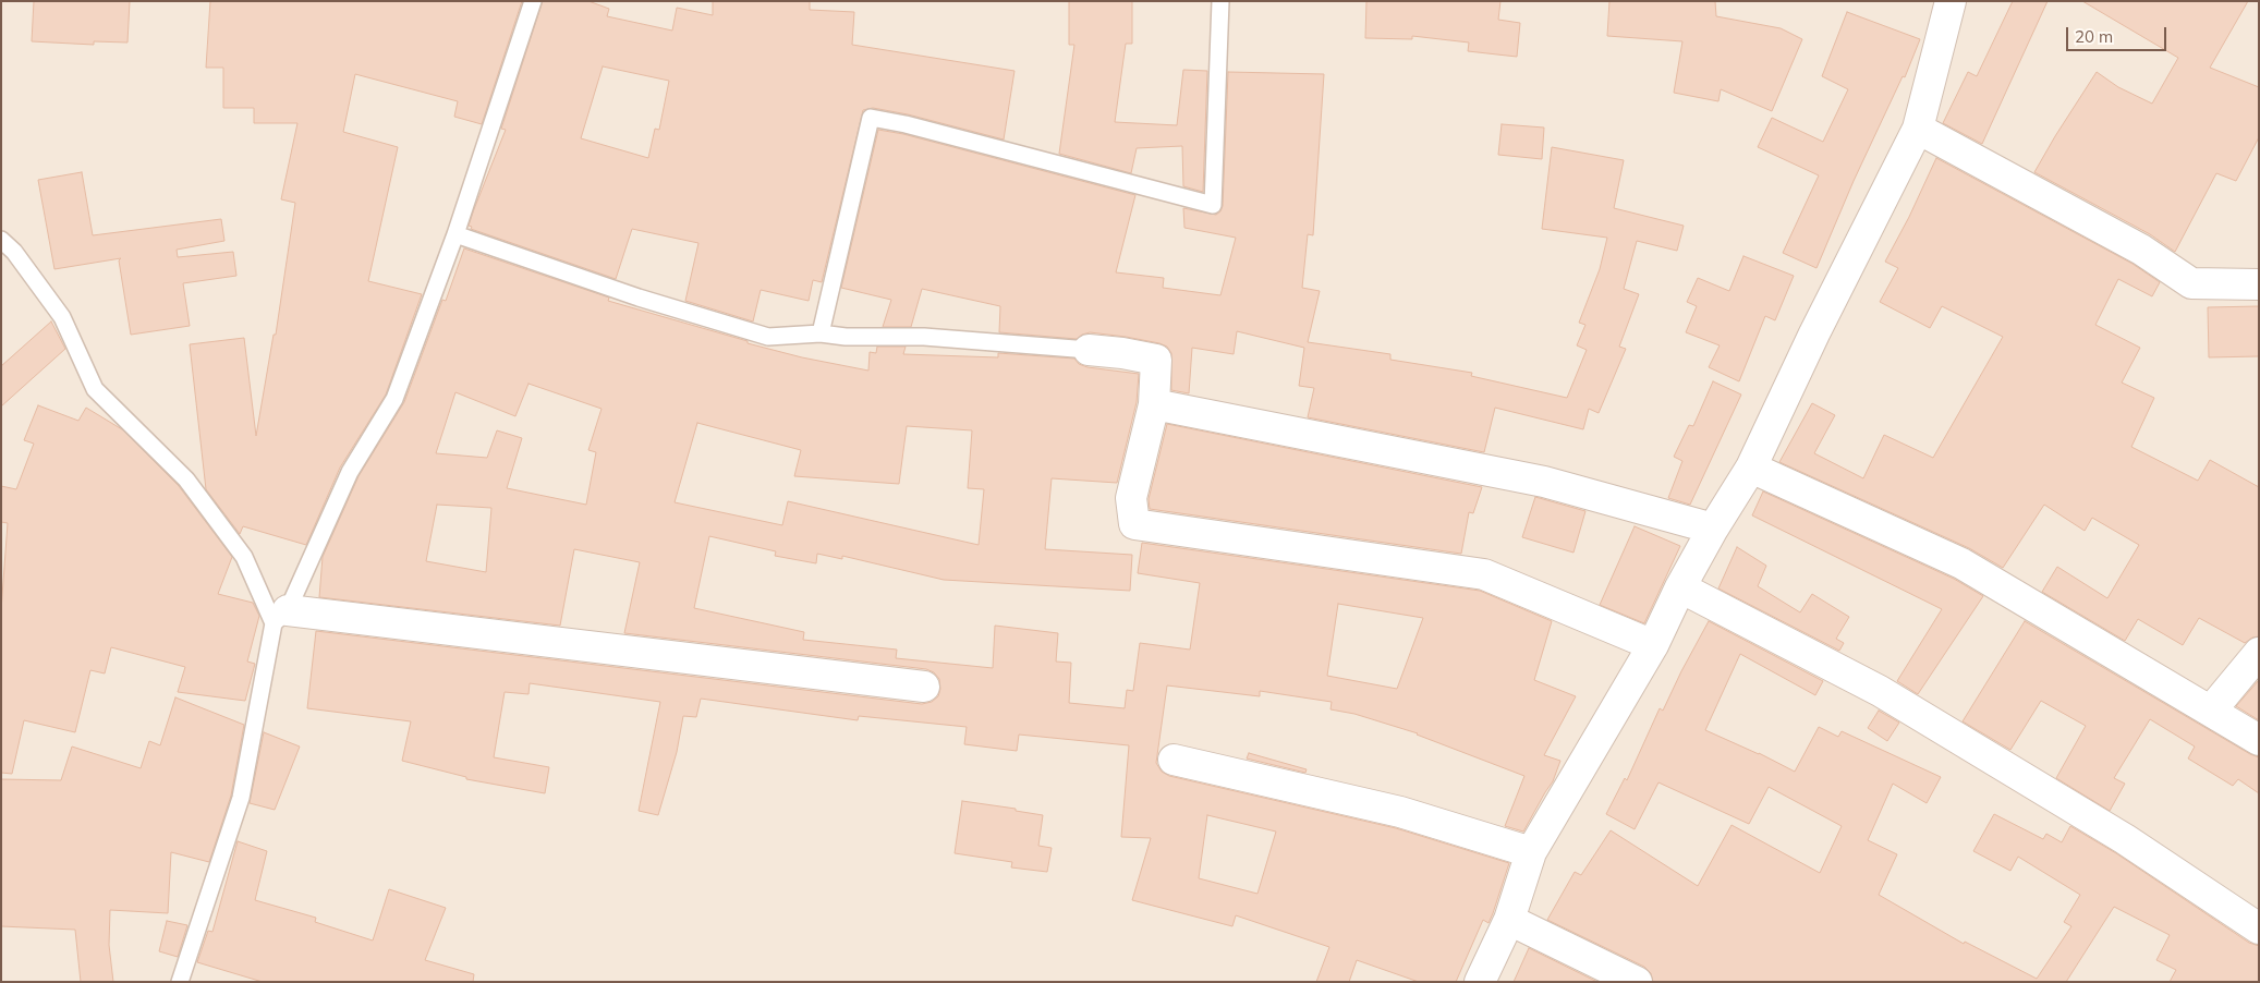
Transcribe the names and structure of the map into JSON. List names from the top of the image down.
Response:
{
  "scale_bar": "20 m"
}
